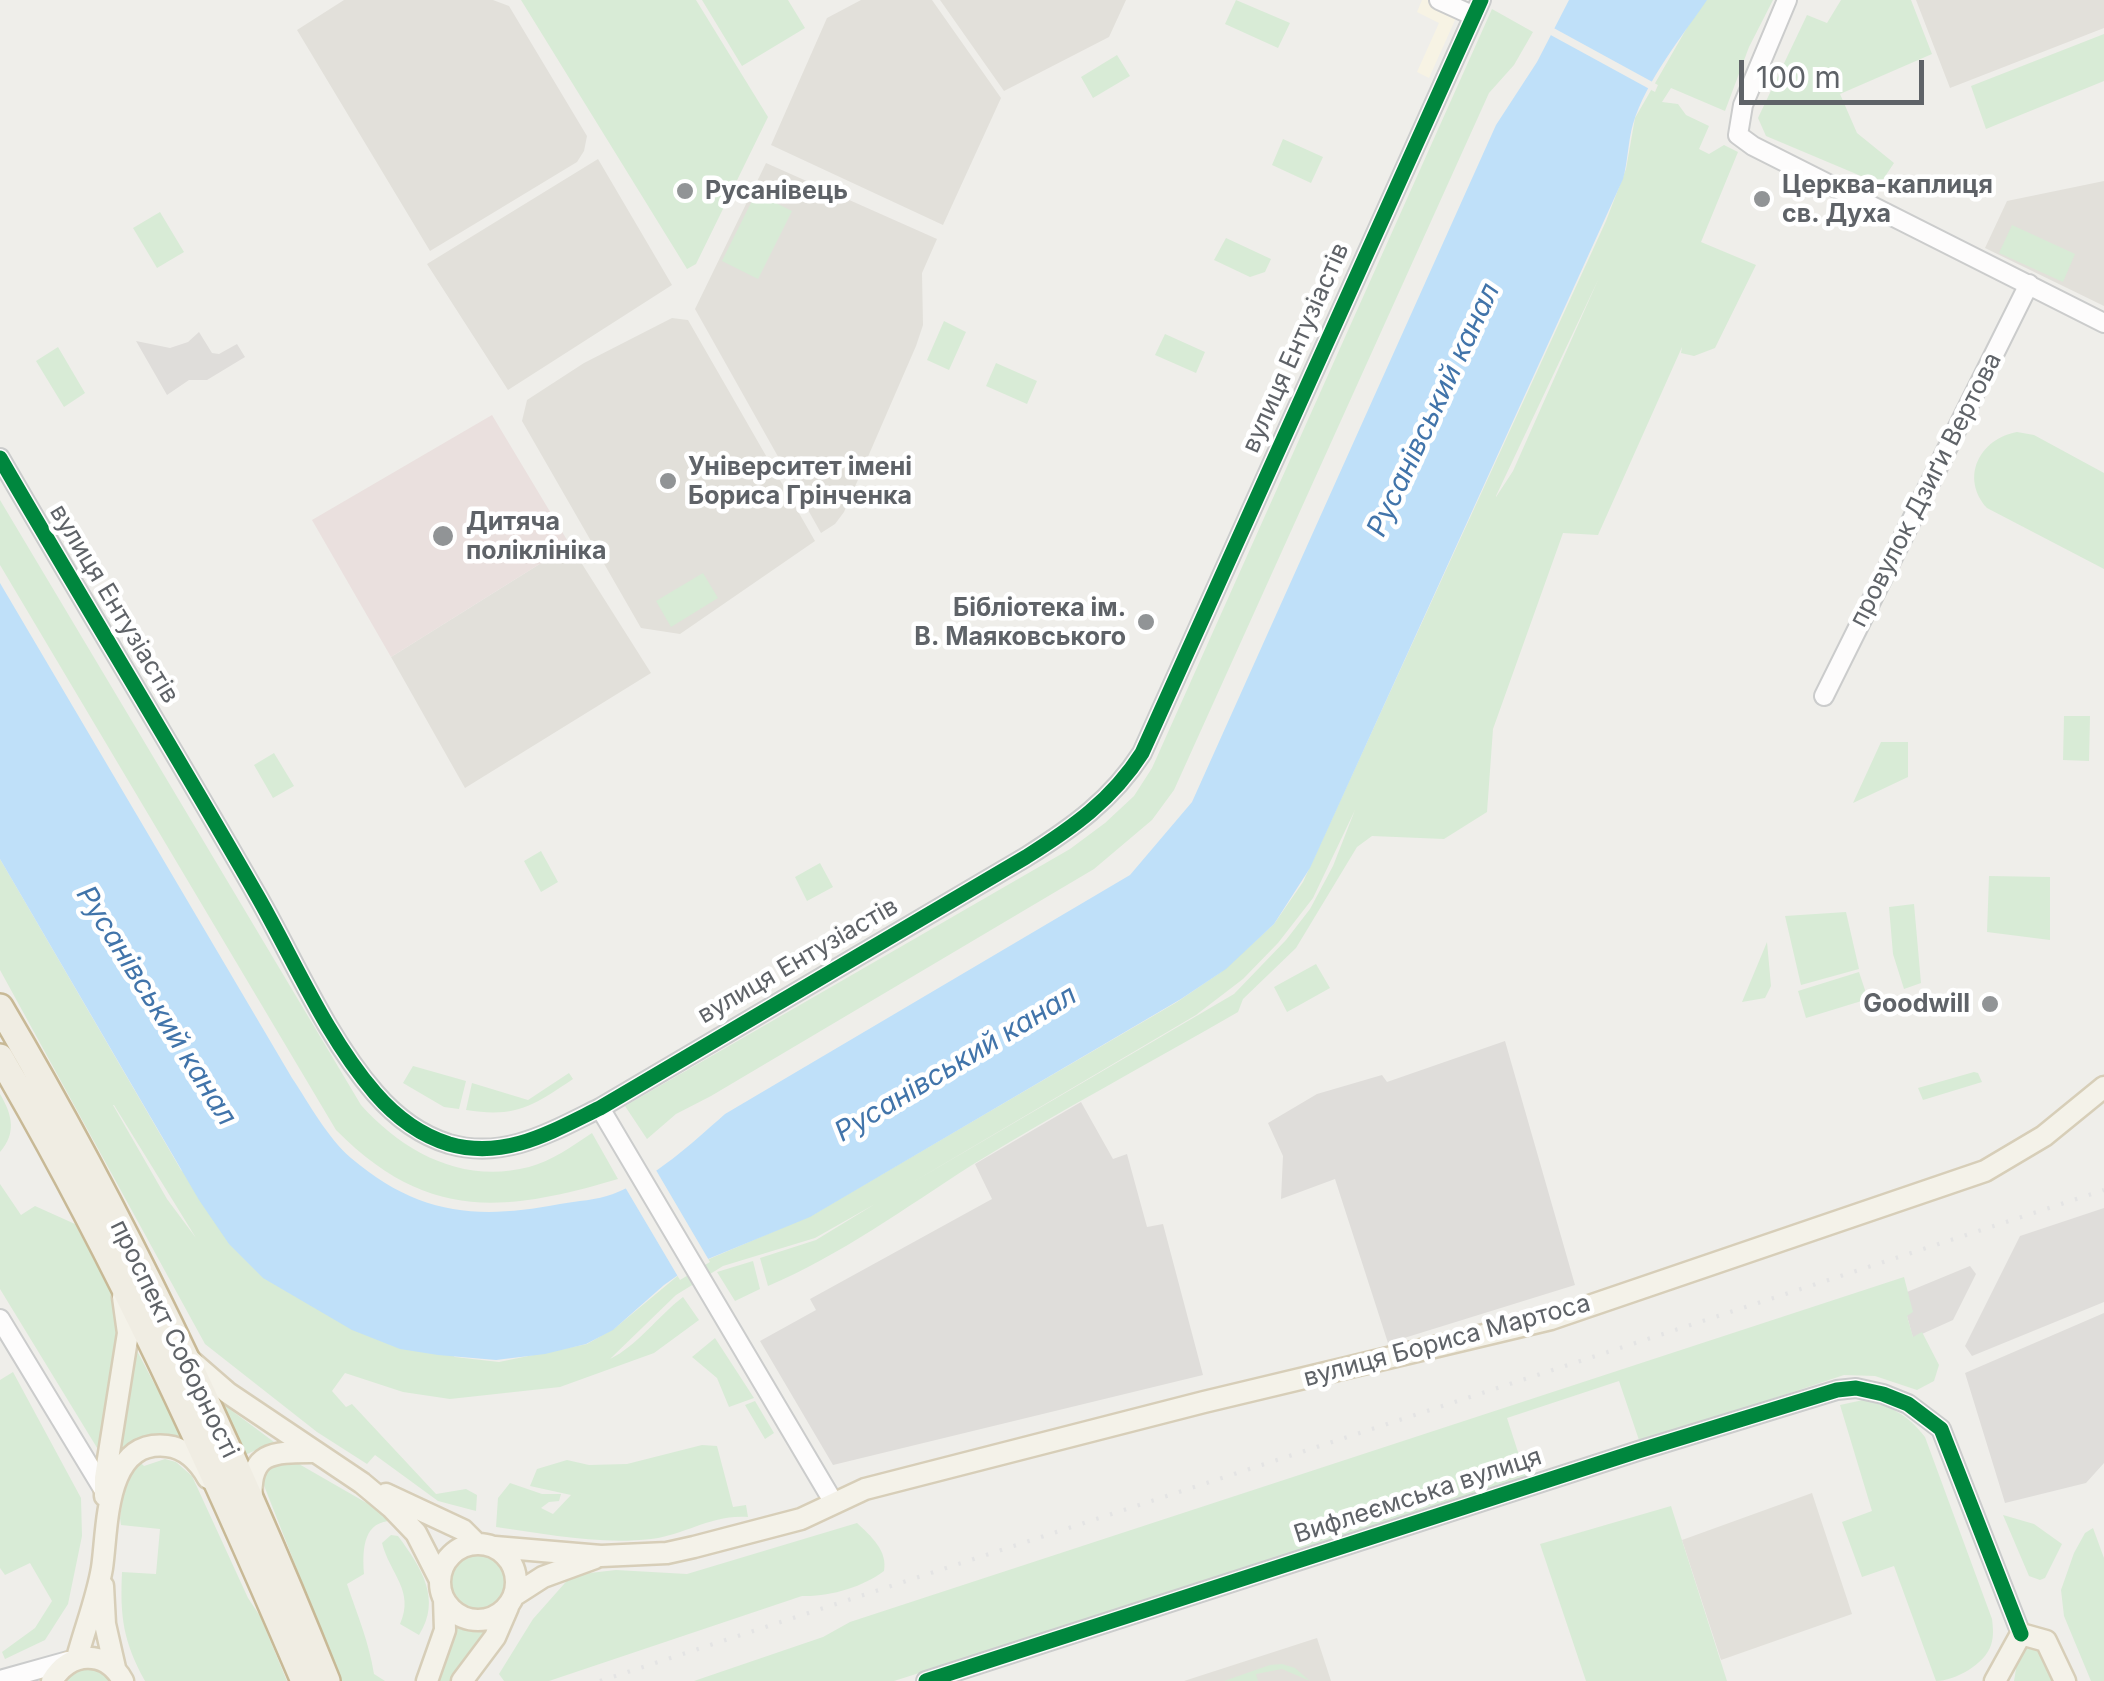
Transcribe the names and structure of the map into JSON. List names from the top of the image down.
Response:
{
  "streets": {
    "highway": ["проспект Соборності"],
    "main road": ["вулиця Бориса Мартоса"],
    "street": ["вулиця Ентузіастів", "провулок Дзиґи Вертова", "Вифлеємська вулиця"]
  },
  "crossings": [
    ["проспект Соборності", "вулиця Бориса Мартоса"]
  ],
  "water": ["Русанівський канал"],
  "places": [
    "Русанівець",
    "Церква-каплиця св. Духа",
    "Університет імені Бориса Грінченка",
    "Дитяча поліклініка",
    "Бібліотека ім. В. Маяковського",
    "Goodwill"
  ],
  "scale_bar": "100 m"
}
